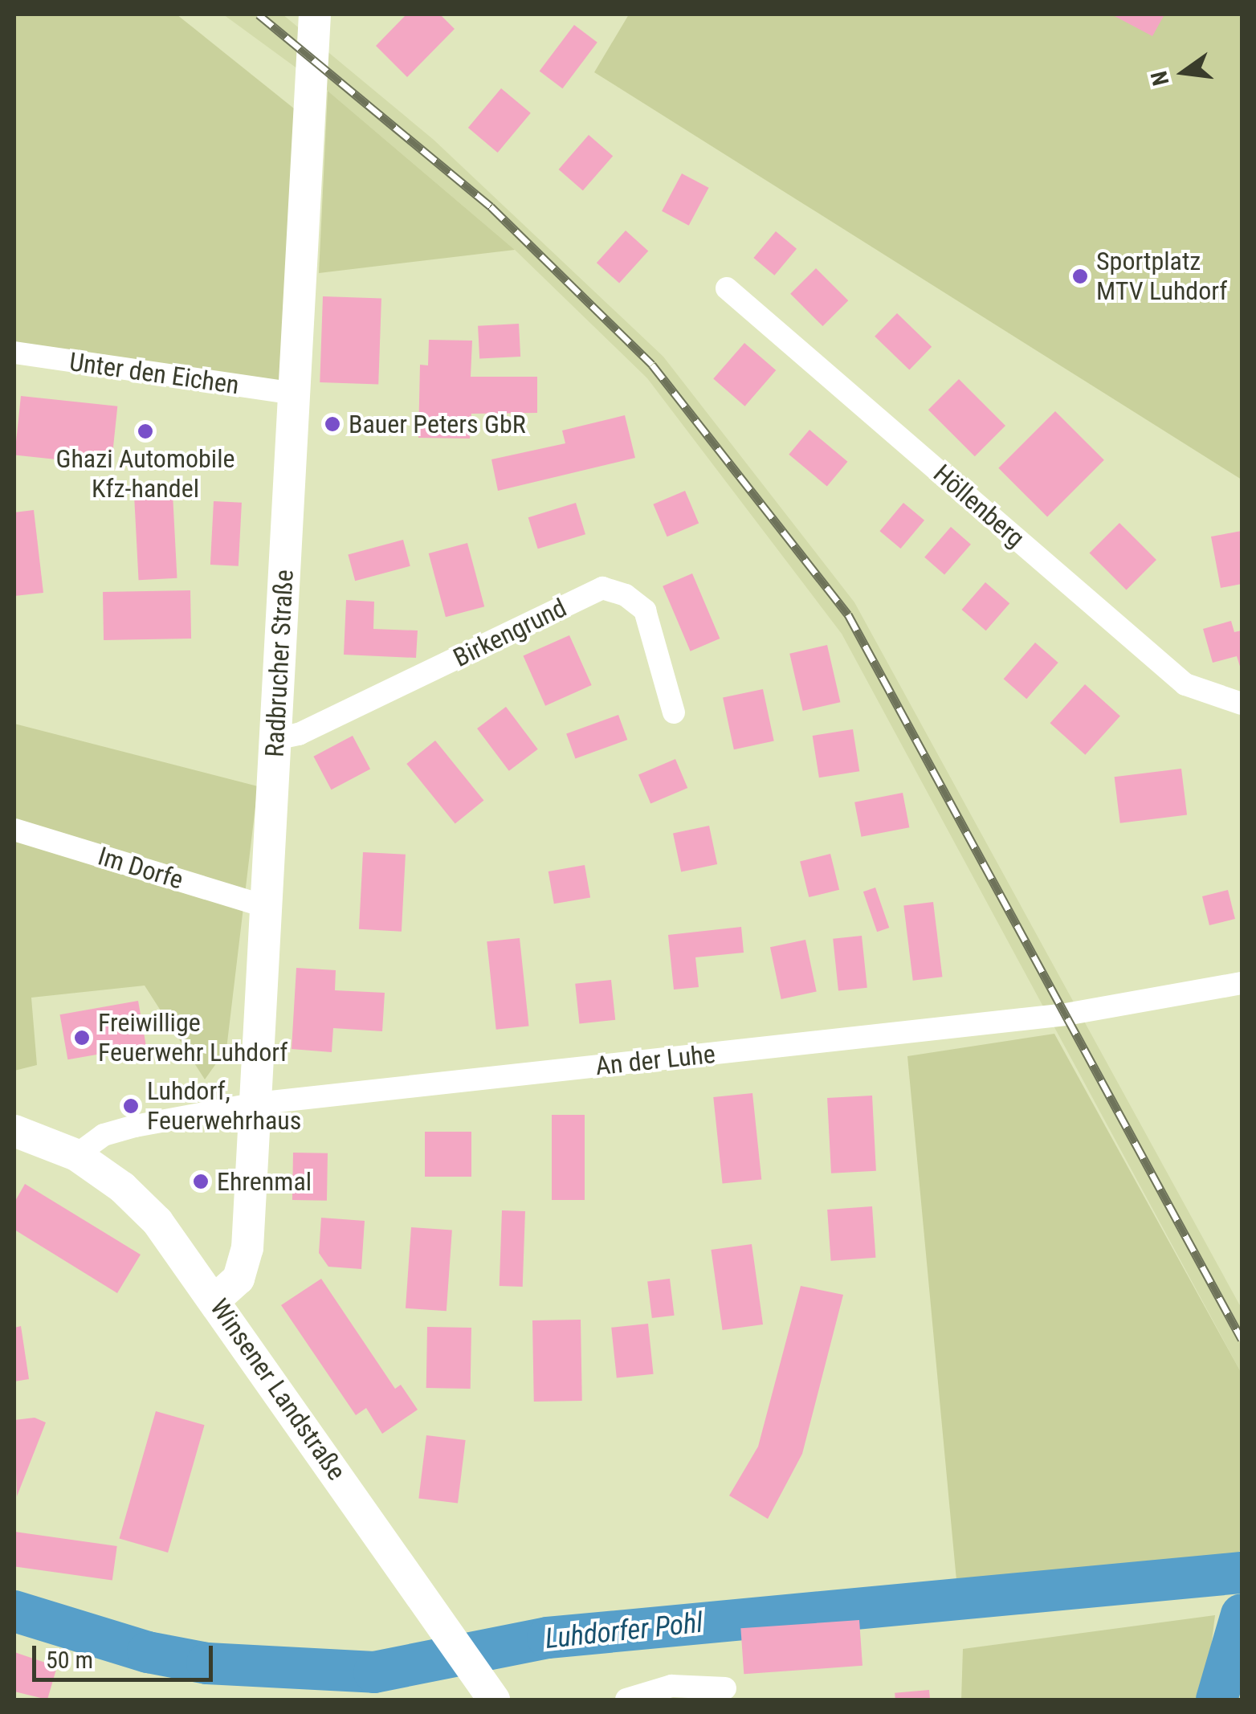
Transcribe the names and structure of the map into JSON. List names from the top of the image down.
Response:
{
  "streets": {
    "street": [
      "Unter den Eichen",
      "Höllenberg",
      "Birkengrund",
      "Radbrucher Straße",
      "Im Dorfe",
      "An der Luhe",
      "Winsener Landstraße"
    ]
  },
  "crossings": [
    ["Unter den Eichen", "Radbrucher Straße"],
    ["Birkengrund", "Radbrucher Straße"],
    ["Radbrucher Straße", "Im Dorfe"],
    ["Radbrucher Straße", "An der Luhe"],
    ["Radbrucher Straße", "Winsener Landstraße"],
    ["An der Luhe", "Winsener Landstraße"]
  ],
  "water": ["Luhdorfer Pohl"],
  "places": [
    "Sportplatz MTV Luhdorf",
    "Bauer Peters GbR",
    "Ghazi Automobile Kfz-handel",
    "Freiwillige Feuerwehr Luhdorf",
    "Luhdorf, Feuerwehrhaus",
    "Ehrenmal"
  ],
  "scale_bar": "50 m",
  "north": "left"
}
